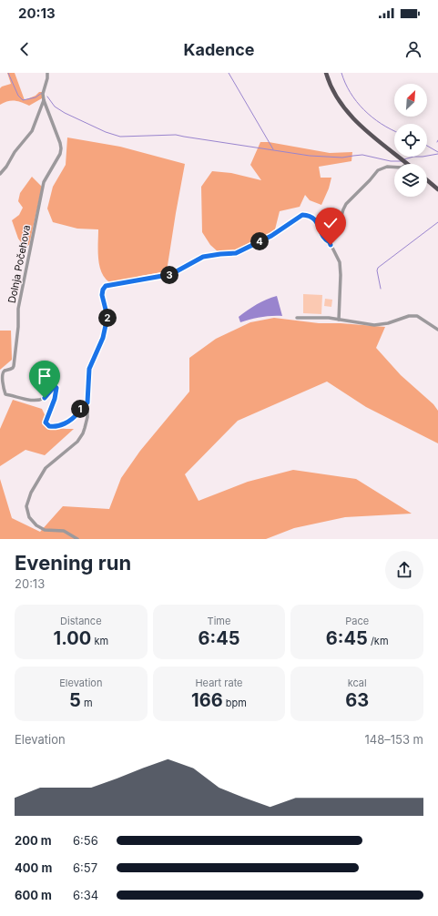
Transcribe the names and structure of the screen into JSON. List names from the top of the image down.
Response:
{
  "streets": {
    "street": ["Dolnja Počehova"]
  },
  "north": "top right",
  "page": {
    "status": "20:13",
    "header": "Kadence",
    "pins": [
      "4",
      "3",
      "2",
      "1"
    ],
    "heading": ["Evening run", "20:13"],
    "stats": [
      ["Distance", "1.00 km"],
      ["Time", "6:45"],
      ["Pace", "6:45 /km"],
      ["Elevation", "5 m"],
      ["Heart rate", "166 bpm"],
      ["kcal", "63"]
    ],
    "chart": ["Elevation", "148–153 m"],
    "list": [
      {
        "name": "200 m",
        "note": "6:56"
      },
      {
        "name": "400 m",
        "note": "6:57"
      },
      {
        "name": "600 m",
        "note": "6:34"
      }
    ]
  }
}
